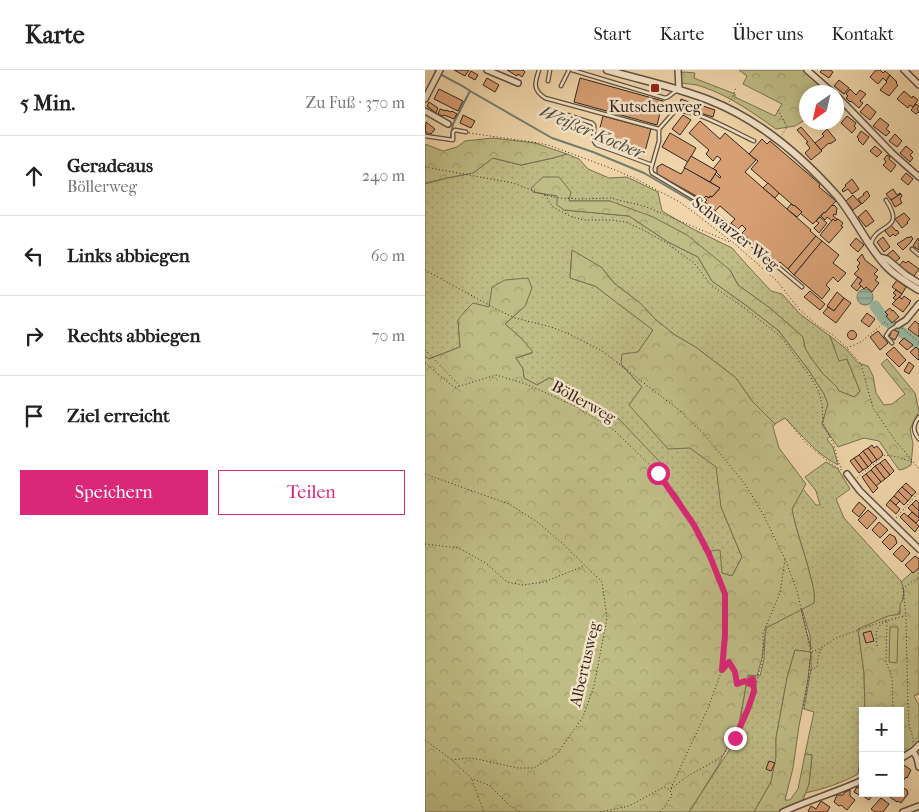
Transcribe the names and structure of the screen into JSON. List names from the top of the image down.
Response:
{
  "streets": {
    "path": ["Schwarzer Weg", "Böllerweg", "Albertusweg"]
  },
  "water": ["Weißer Kocher"],
  "places": {
    "transit": ["Kutschenweg"]
  },
  "north": "bottom left",
  "page": {
    "header": "Karte",
    "nav": [
      "Start",
      "Karte",
      "Über uns",
      "Kontakt"
    ],
    "heading": ["5 Min.", "Zu Fuß · 370 m"],
    "list": [
      ["Geradeaus", "Böllerweg", "240 m"],
      ["Links abbiegen", "60 m"],
      ["Rechts abbiegen", "70 m"],
      "Ziel erreicht"
    ],
    "buttons": ["Speichern", "Teilen"],
    "map_buttons": ["+", "−"]
  }
}
